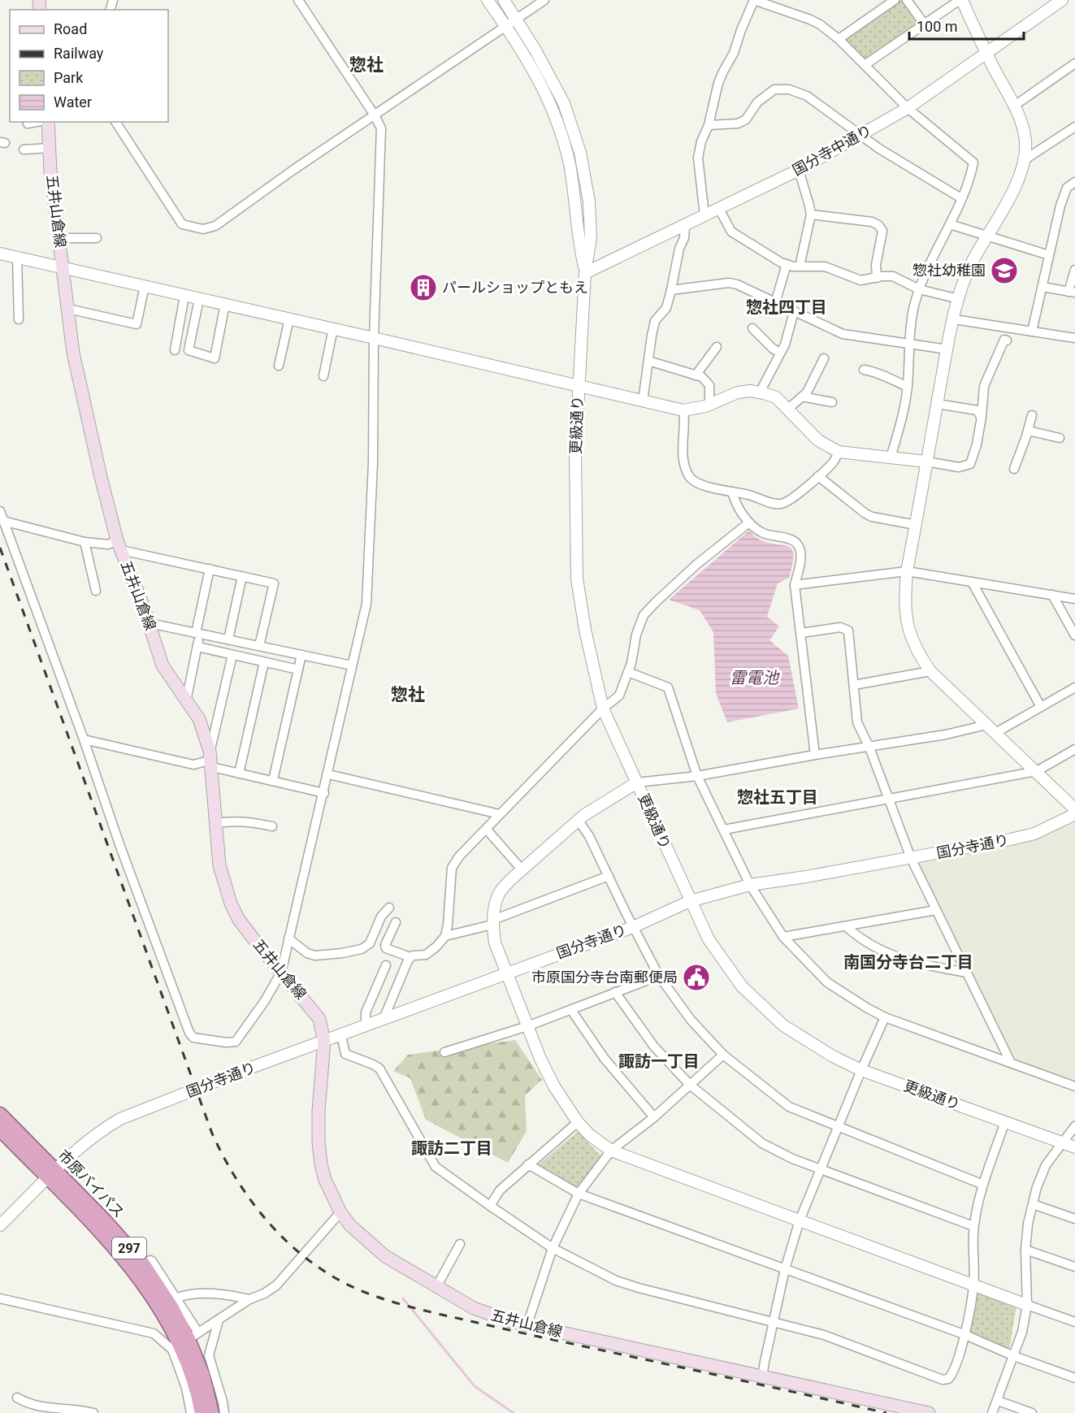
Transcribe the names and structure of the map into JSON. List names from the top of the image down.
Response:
{
  "streets": {
    "highway": ["市原バイパス", "297"],
    "main road": ["五井山倉線"],
    "street": ["国分寺中通り", "更級通り", "国分寺通り"]
  },
  "crossings": [
    ["国分寺中通り", "更級通り"],
    ["五井山倉線", "国分寺通り"],
    ["更級通り", "国分寺通り"],
    ["国分寺通り", "市原バイパス"]
  ],
  "districts": [
    "惣社",
    "惣社四丁目",
    "惣社",
    "惣社五丁目",
    "南国分寺台二丁目",
    "諏訪一丁目",
    "諏訪二丁目"
  ],
  "water": ["雷電池"],
  "places": {
    "school or university": ["惣社幼稚園"],
    "building": ["パールショップともえ"],
    "public building": ["市原国分寺台南郵便局"]
  },
  "legend": [
    "Road",
    "Railway",
    "Park",
    "Water"
  ],
  "scale_bar": "100 m"
}
